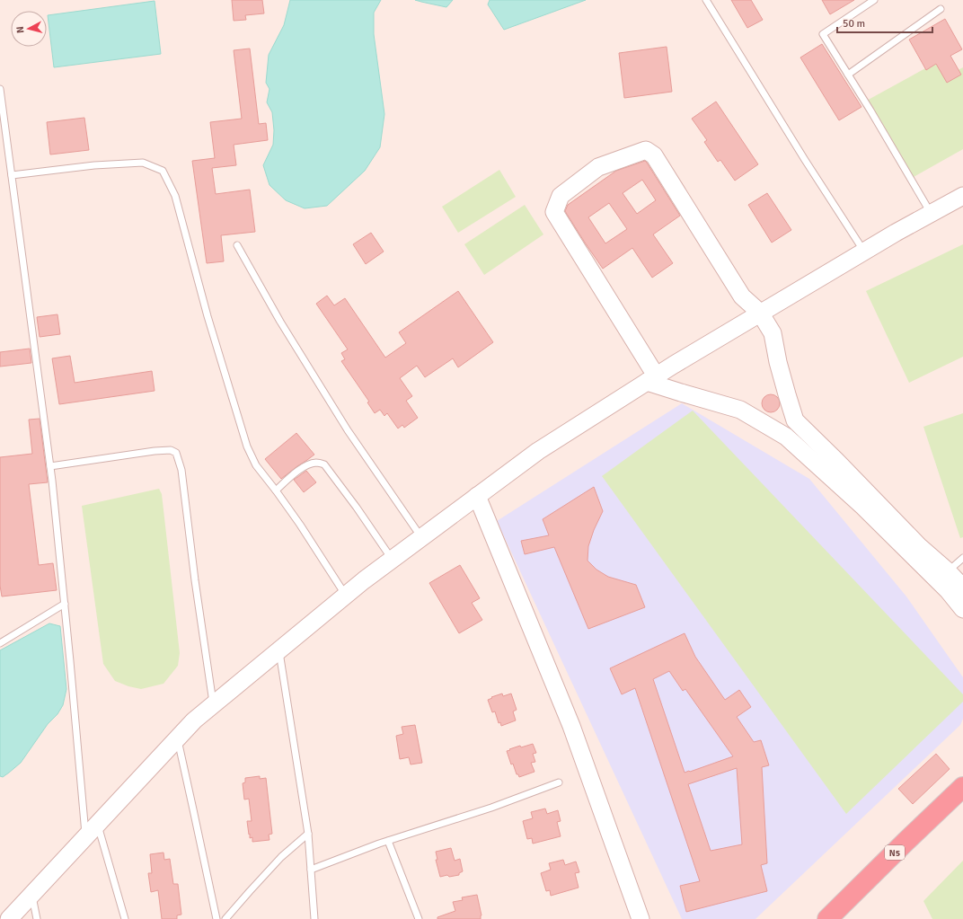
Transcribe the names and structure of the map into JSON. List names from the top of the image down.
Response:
{
  "streets": {
    "highway": ["N5"]
  },
  "scale_bar": "50 m",
  "north": "left"
}
